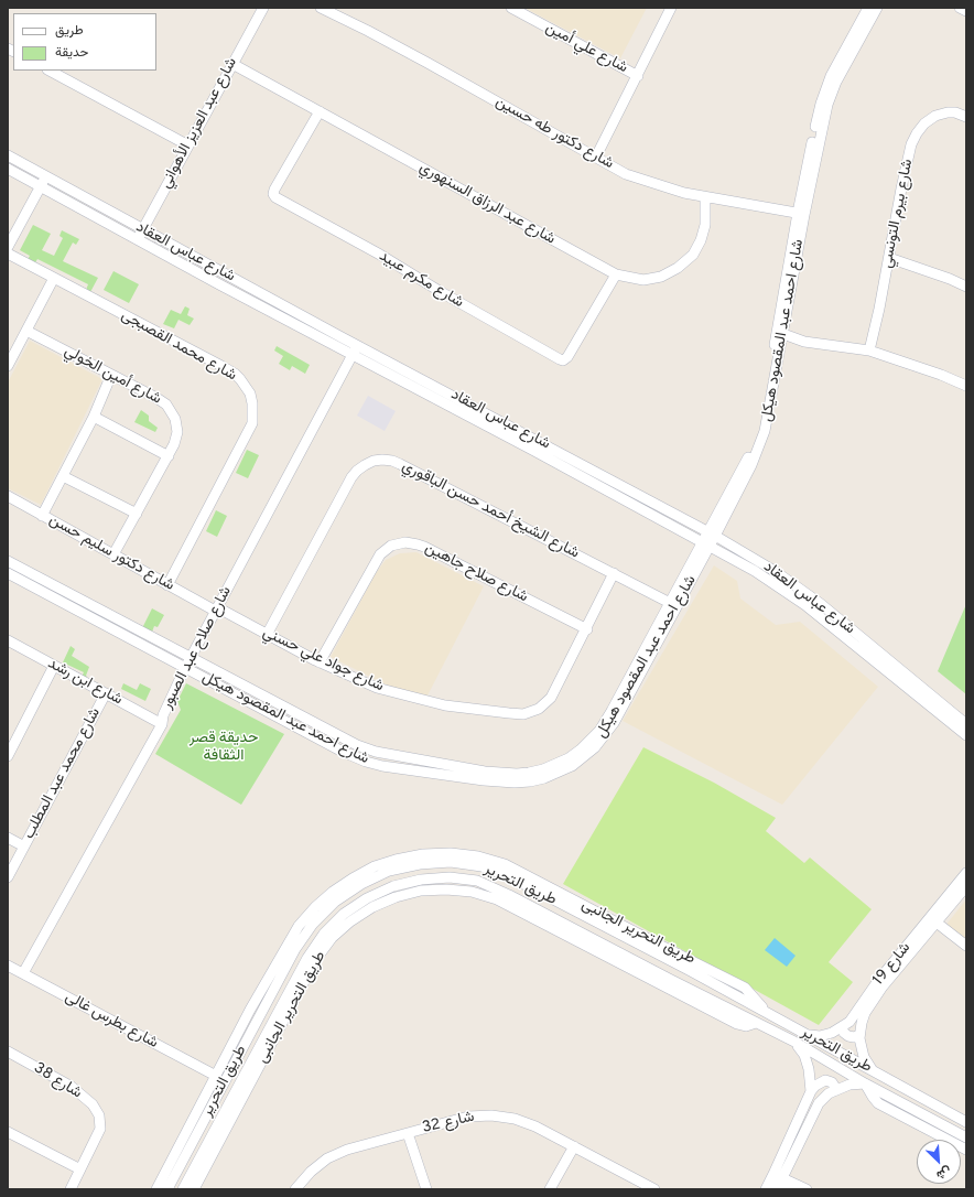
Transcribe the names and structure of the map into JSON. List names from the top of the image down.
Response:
{
  "streets": {
    "street": [
      "شارع علي أمين",
      "شارع عبد العزيز الأهواني",
      "شارع دكتور طه حسين",
      "شارع عبد الرزاق السنهوري",
      "شارع بيرم التونسي",
      "شارع عباس العقاد",
      "شارع مكرم عبيد",
      "شارع احمد عبد المقصود هيكل",
      "شارع محمد القصبجى",
      "شارع أمين الخولي",
      "شارع الشيخ أحمد حسن الباقوري",
      "شارع دكتور سليم حسن",
      "شارع صلاح جاهين",
      "شارع صلاح عبد الصبور",
      "شارع جواد علي حسني",
      "شارع ابن رشد",
      "شارع محمد عبد المطلب",
      "طريق التحرير",
      "طريق التحرير الجانبى",
      "شارع 19",
      "شارع بطرس غالى",
      "شارع 38",
      "شارع 32"
    ]
  },
  "crossings": [
    ["شارع عبد العزيز الأهواني", "شارع عبد الرزاق السنهوري"],
    ["شارع عبد العزيز الأهواني", "شارع عباس العقاد"],
    ["شارع دكتور طه حسين", "شارع عبد الرزاق السنهوري"],
    ["شارع دكتور طه حسين", "شارع احمد عبد المقصود هيكل"],
    ["شارع عبد الرزاق السنهوري", "شارع مكرم عبيد"],
    ["شارع عباس العقاد", "شارع احمد عبد المقصود هيكل"],
    ["شارع عباس العقاد", "شارع صلاح عبد الصبور"],
    ["شارع احمد عبد المقصود هيكل", "شارع الشيخ أحمد حسن الباقوري"],
    ["شارع احمد عبد المقصود هيكل", "شارع صلاح عبد الصبور"],
    ["شارع محمد القصبجى", "شارع دكتور سليم حسن"],
    ["شارع أمين الخولي", "شارع دكتور سليم حسن"],
    ["شارع الشيخ أحمد حسن الباقوري", "شارع جواد علي حسني"],
    ["شارع دكتور سليم حسن", "شارع صلاح عبد الصبور"],
    ["شارع دكتور سليم حسن", "شارع جواد علي حسني"],
    ["شارع صلاح جاهين", "شارع جواد علي حسني"],
    ["شارع صلاح عبد الصبور", "شارع جواد علي حسني"],
    ["شارع صلاح عبد الصبور", "شارع ابن رشد"],
    ["شارع صلاح عبد الصبور", "شارع بطرس غالى"],
    ["شارع ابن رشد", "شارع محمد عبد المطلب"],
    ["طريق التحرير", "طريق التحرير الجانبى"],
    ["طريق التحرير", "شارع 19"],
    ["طريق التحرير الجانبى", "شارع بطرس غالى"]
  ],
  "parks": ["حديقة قصر الثقافة"],
  "legend": ["طريق", "حديقة"],
  "north": "bottom right"
}
